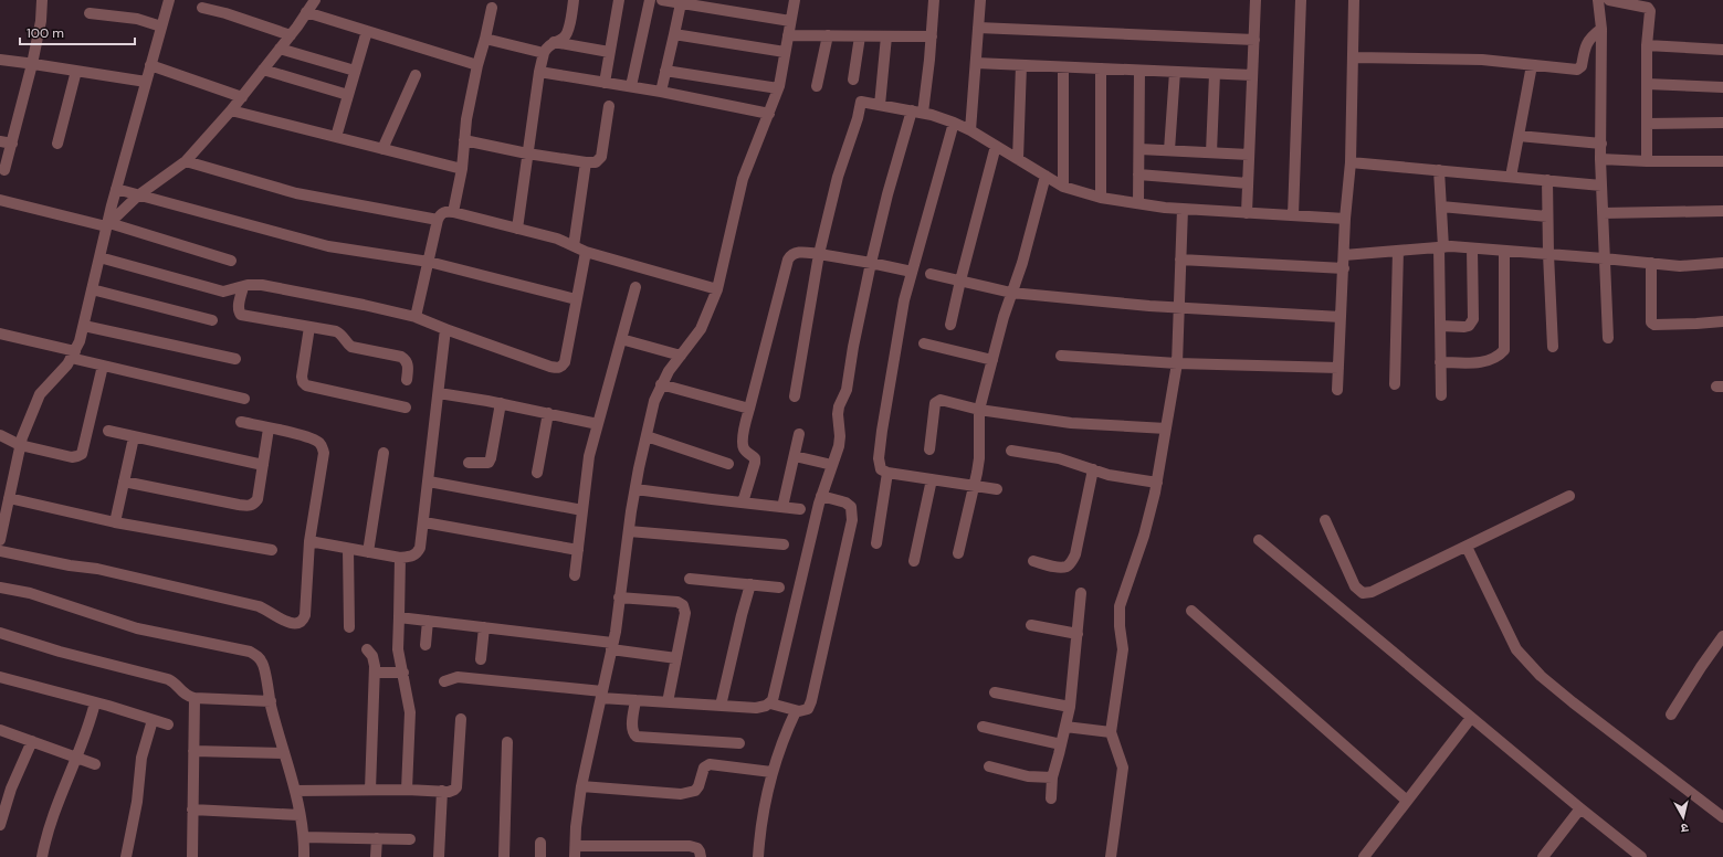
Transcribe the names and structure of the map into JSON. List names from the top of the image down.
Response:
{
  "scale_bar": "100 m",
  "north": "bottom"
}
